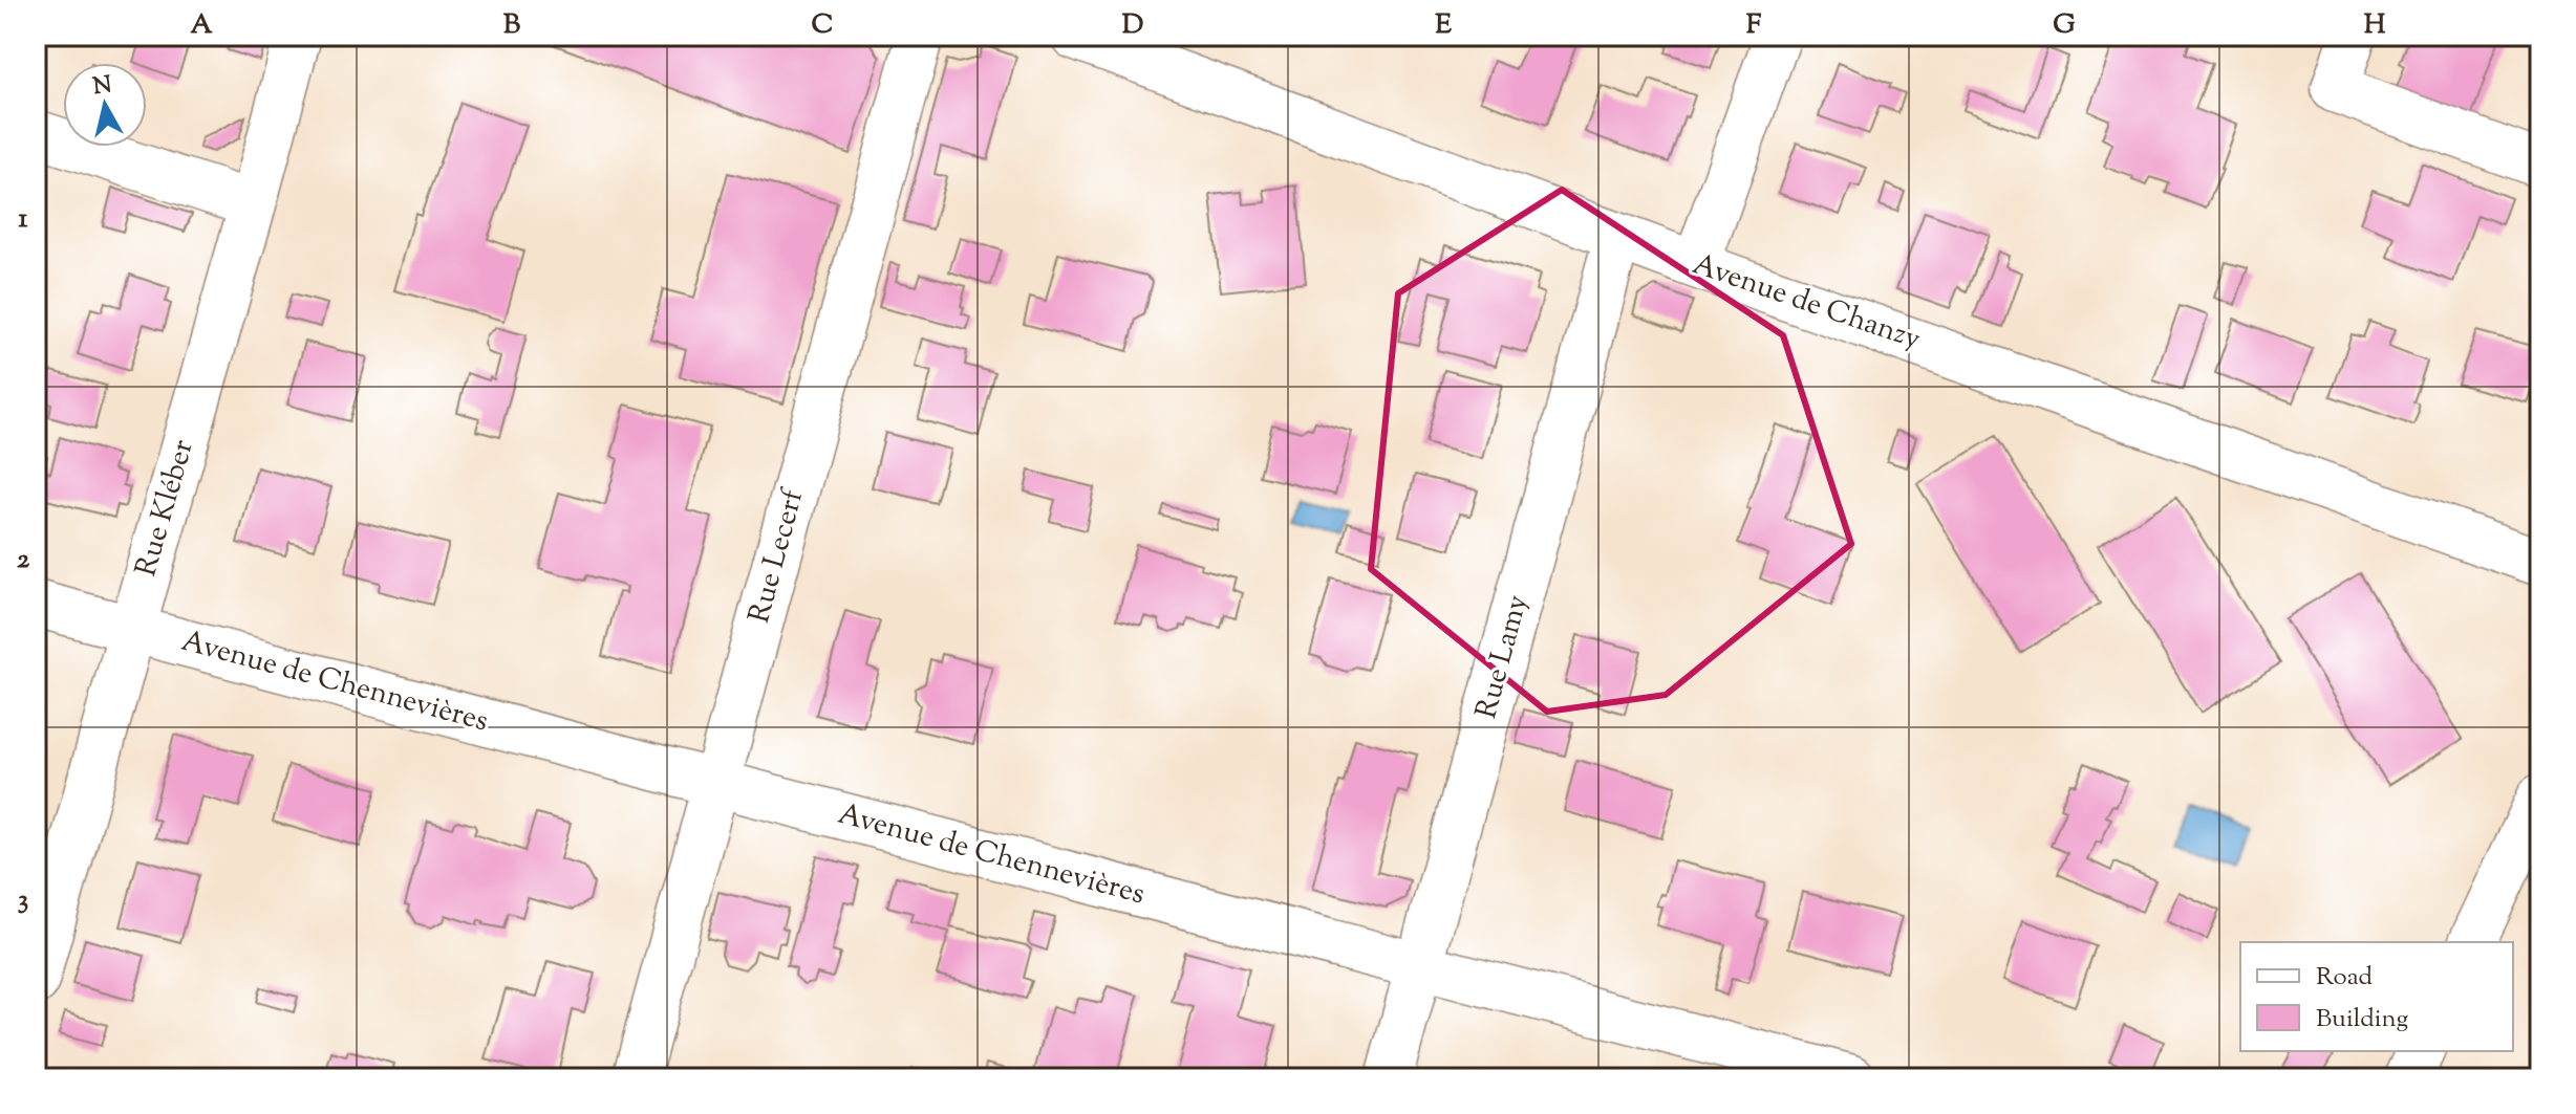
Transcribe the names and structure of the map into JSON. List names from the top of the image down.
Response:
{
  "streets": {
    "street": [
      "Avenue de Chanzy",
      "Rue Kléber",
      "Rue Lecerf",
      "Rue Lamy",
      "Avenue de Chennevières"
    ]
  },
  "crossings": [
    ["Avenue de Chanzy", "Rue Lamy"],
    ["Rue Kléber", "Avenue de Chennevières"],
    ["Rue Lecerf", "Avenue de Chennevières"],
    ["Rue Lamy", "Avenue de Chennevières"]
  ],
  "legend": ["Road", "Building"],
  "north": "top",
  "grid": {
    "columns": [
      "A",
      "B",
      "C",
      "D",
      "E",
      "F",
      "G",
      "H"
    ],
    "rows": ["1", "2", "3"]
  }
}
